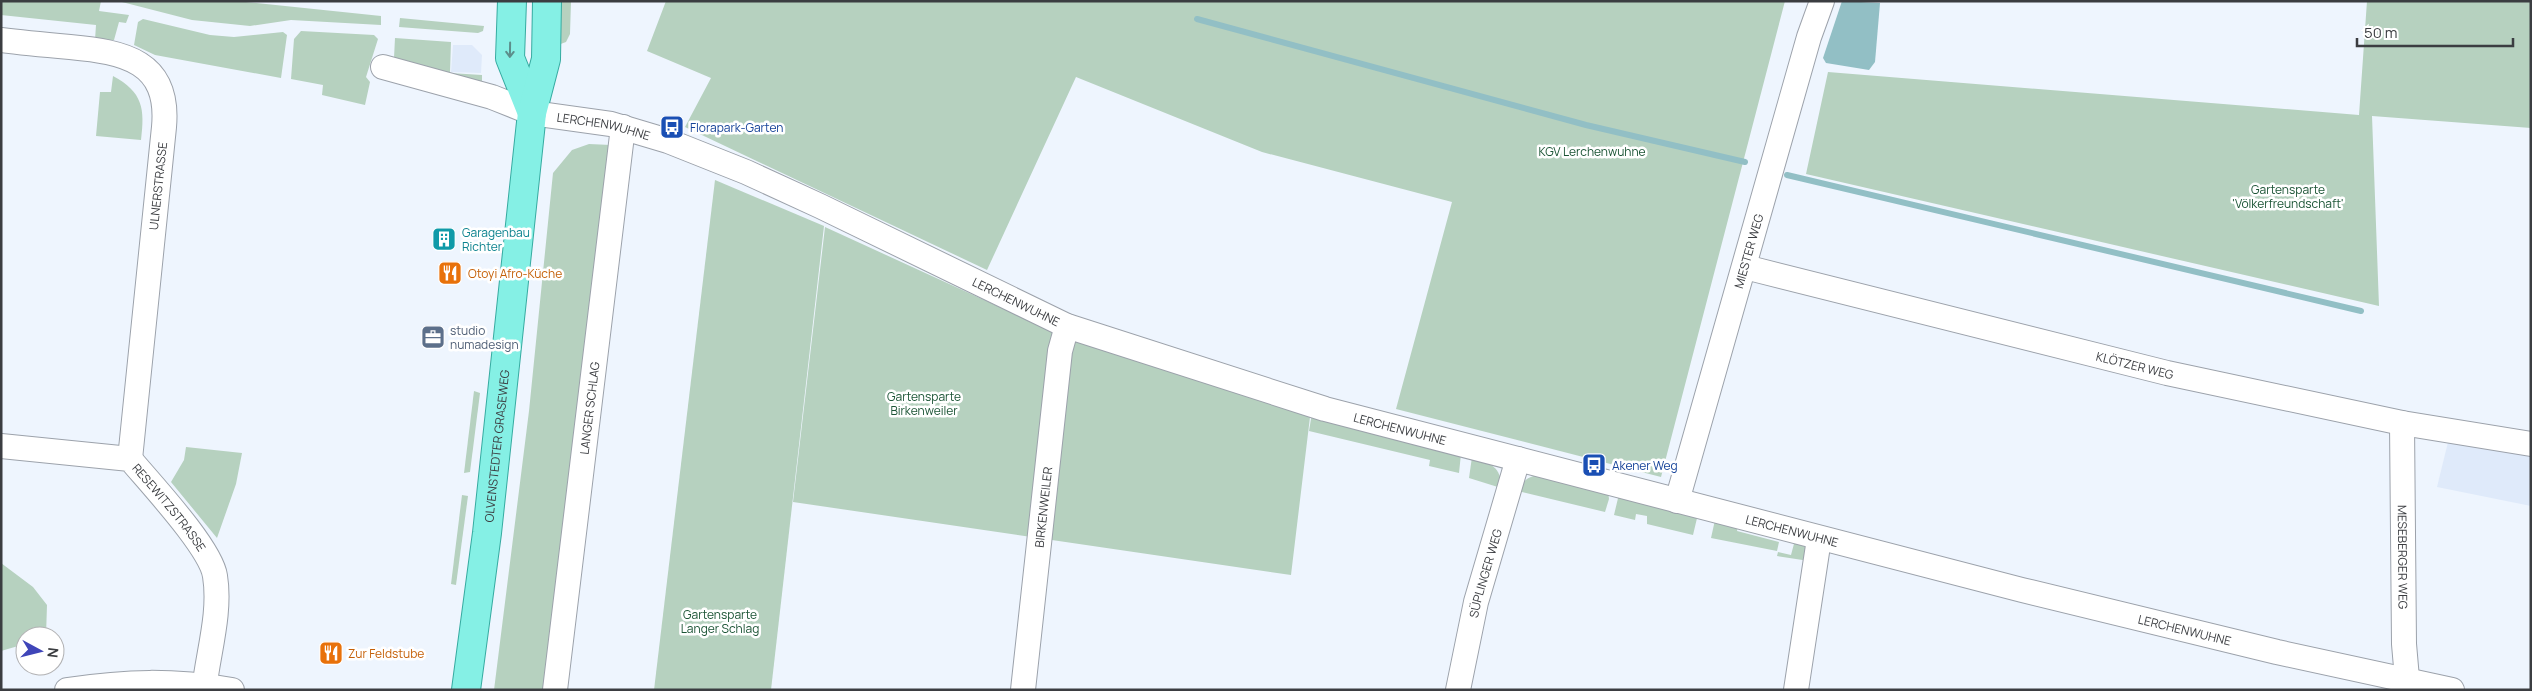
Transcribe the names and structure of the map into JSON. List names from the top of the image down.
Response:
{
  "streets": {
    "main road": ["OLVENSTEDTER GRASEWEG"],
    "street": [
      "LERCHENWUHNE",
      "ULNERSTRASSE",
      "MIESTER WEG",
      "KLÖTZER WEG",
      "LANGER SCHLAG",
      "RESEWITZSTRASSE",
      "BIRKENWEILER",
      "MESEBERGER WEG",
      "SÜPLINGER WEG"
    ]
  },
  "crossings": [
    ["LERCHENWUHNE", "MIESTER WEG"],
    ["LERCHENWUHNE", "LANGER SCHLAG"],
    ["LERCHENWUHNE", "OLVENSTEDTER GRASEWEG"],
    ["LERCHENWUHNE", "BIRKENWEILER"],
    ["LERCHENWUHNE", "MESEBERGER WEG"],
    ["LERCHENWUHNE", "SÜPLINGER WEG"],
    ["ULNERSTRASSE", "RESEWITZSTRASSE"],
    ["MIESTER WEG", "KLÖTZER WEG"],
    ["KLÖTZER WEG", "MESEBERGER WEG"]
  ],
  "parks": [
    "KGV Lerchenwuhne",
    "Gartensparte 'Völkerfreundschaft'",
    "Gartensparte Birkenweiler",
    "Gartensparte Langer Schlag"
  ],
  "places": {
    "bus stop": ["Florapark-Garten", "Akener Weg"],
    "building": ["Garagenbau Richter"],
    "restaurant": ["Otoyi Afro-Küche", "Zur Feldstube"],
    "office": ["studio numadesign"]
  },
  "scale_bar": "50 m",
  "north": "right"
}
